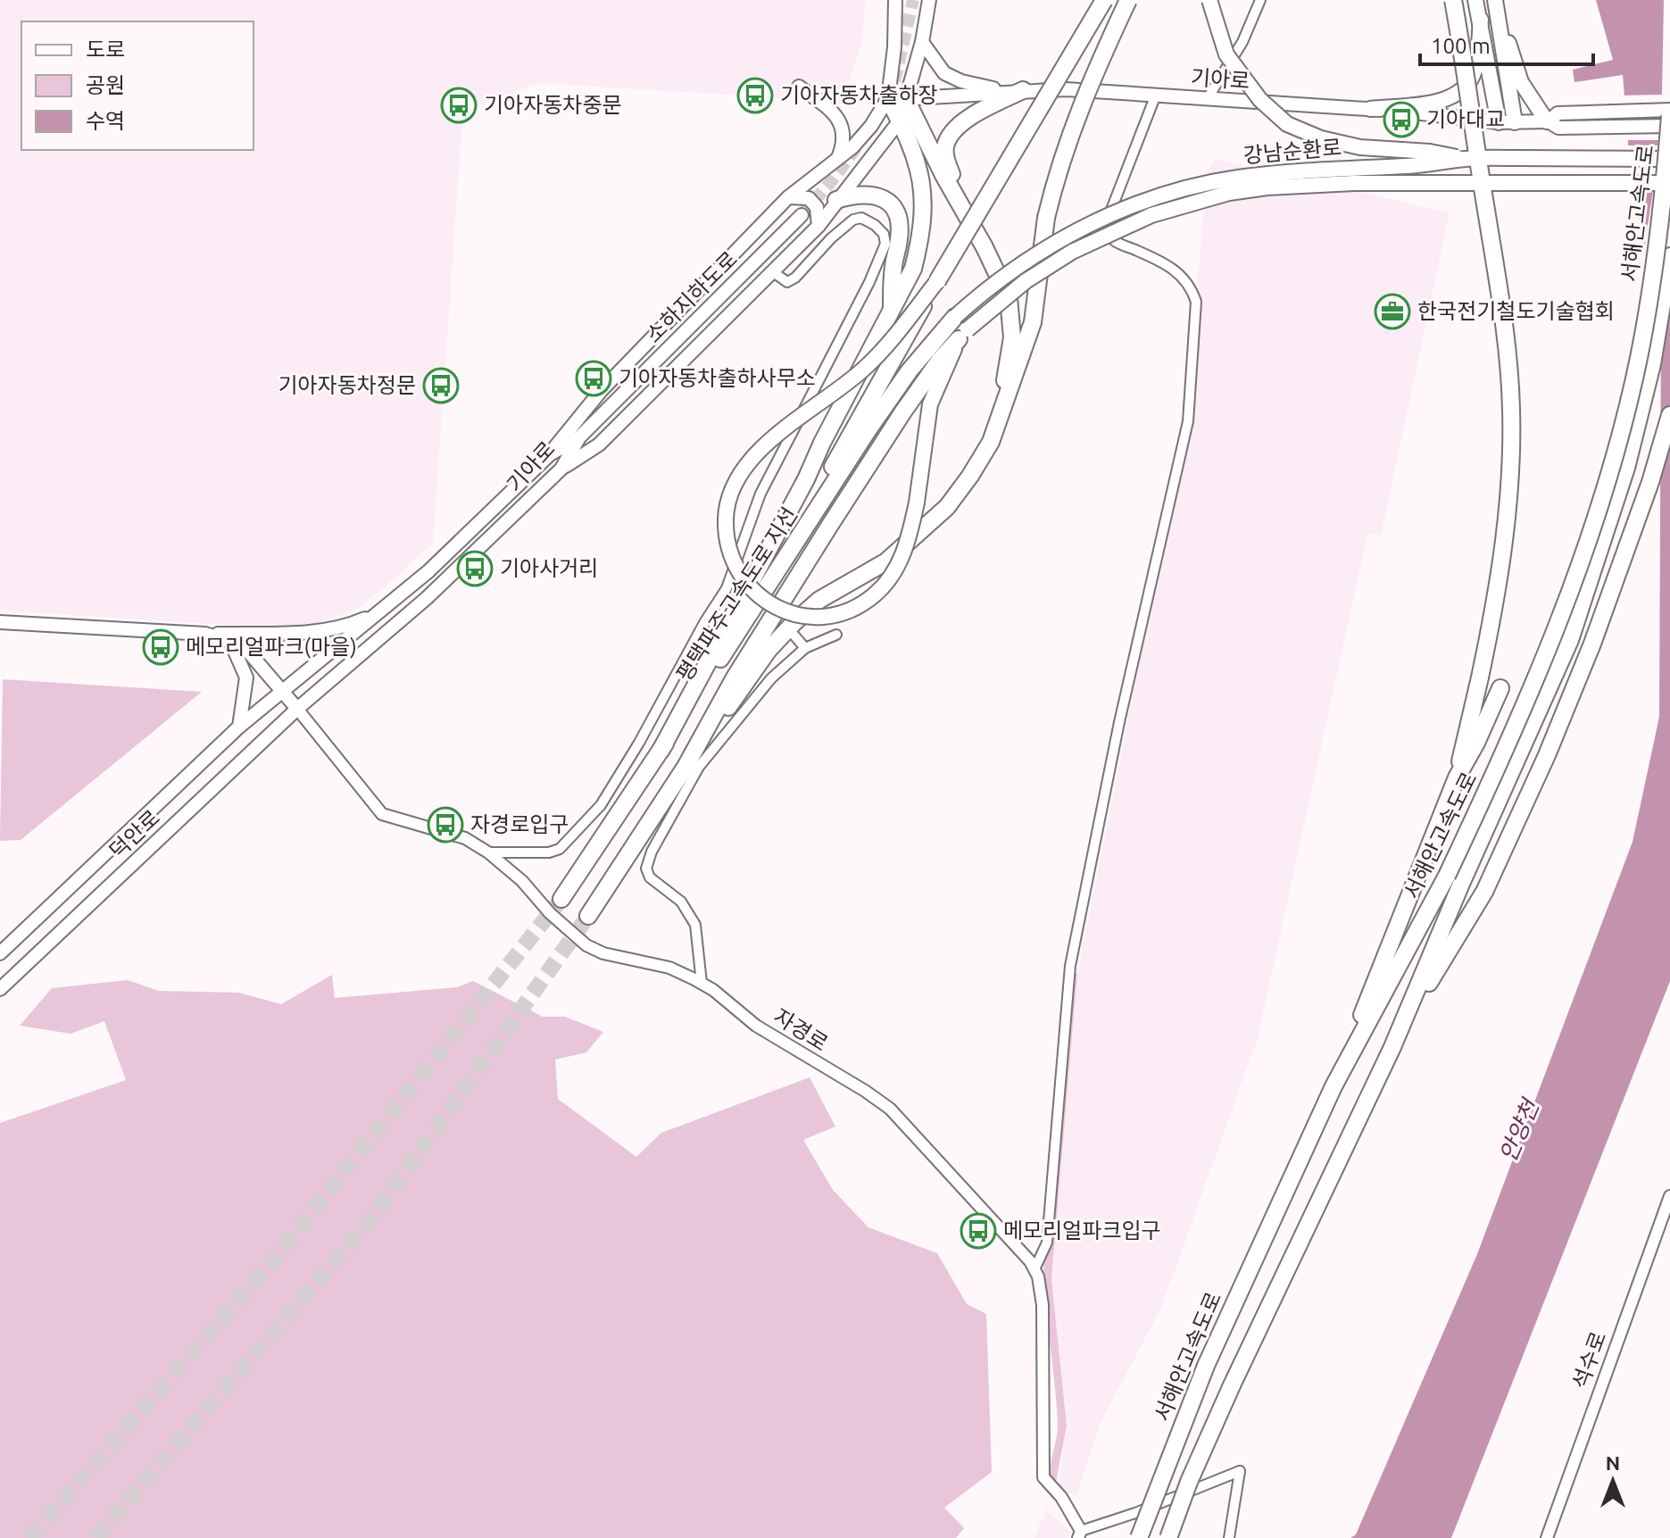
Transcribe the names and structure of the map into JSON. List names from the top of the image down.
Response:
{
  "streets": {
    "highway": ["강남순환로", "서해안고속도로", "평택파주고속도로 지선"],
    "main road": ["기아로", "소하지하도로", "덕안로"],
    "street": ["자경로", "석수로"]
  },
  "crossings": [
    ["기아로", "소하지하도로"],
    ["기아로", "덕안로"],
    ["기아로", "자경로"],
    ["강남순환로", "평택파주고속도로 지선"],
    ["덕안로", "자경로"]
  ],
  "water": ["안양천"],
  "places": {
    "bus stop": [
      "기아자동차출하장",
      "기아자동차중문",
      "기아대교",
      "기아자동차출하사무소",
      "기아자동차정문",
      "기아사거리",
      "메모리얼파크(마을)",
      "자경로입구",
      "메모리얼파크입구"
    ],
    "office": ["한국전기철도기술협회"]
  },
  "legend": ["도로", "공원", "수역"],
  "scale_bar": "100 m",
  "north": "top"
}
